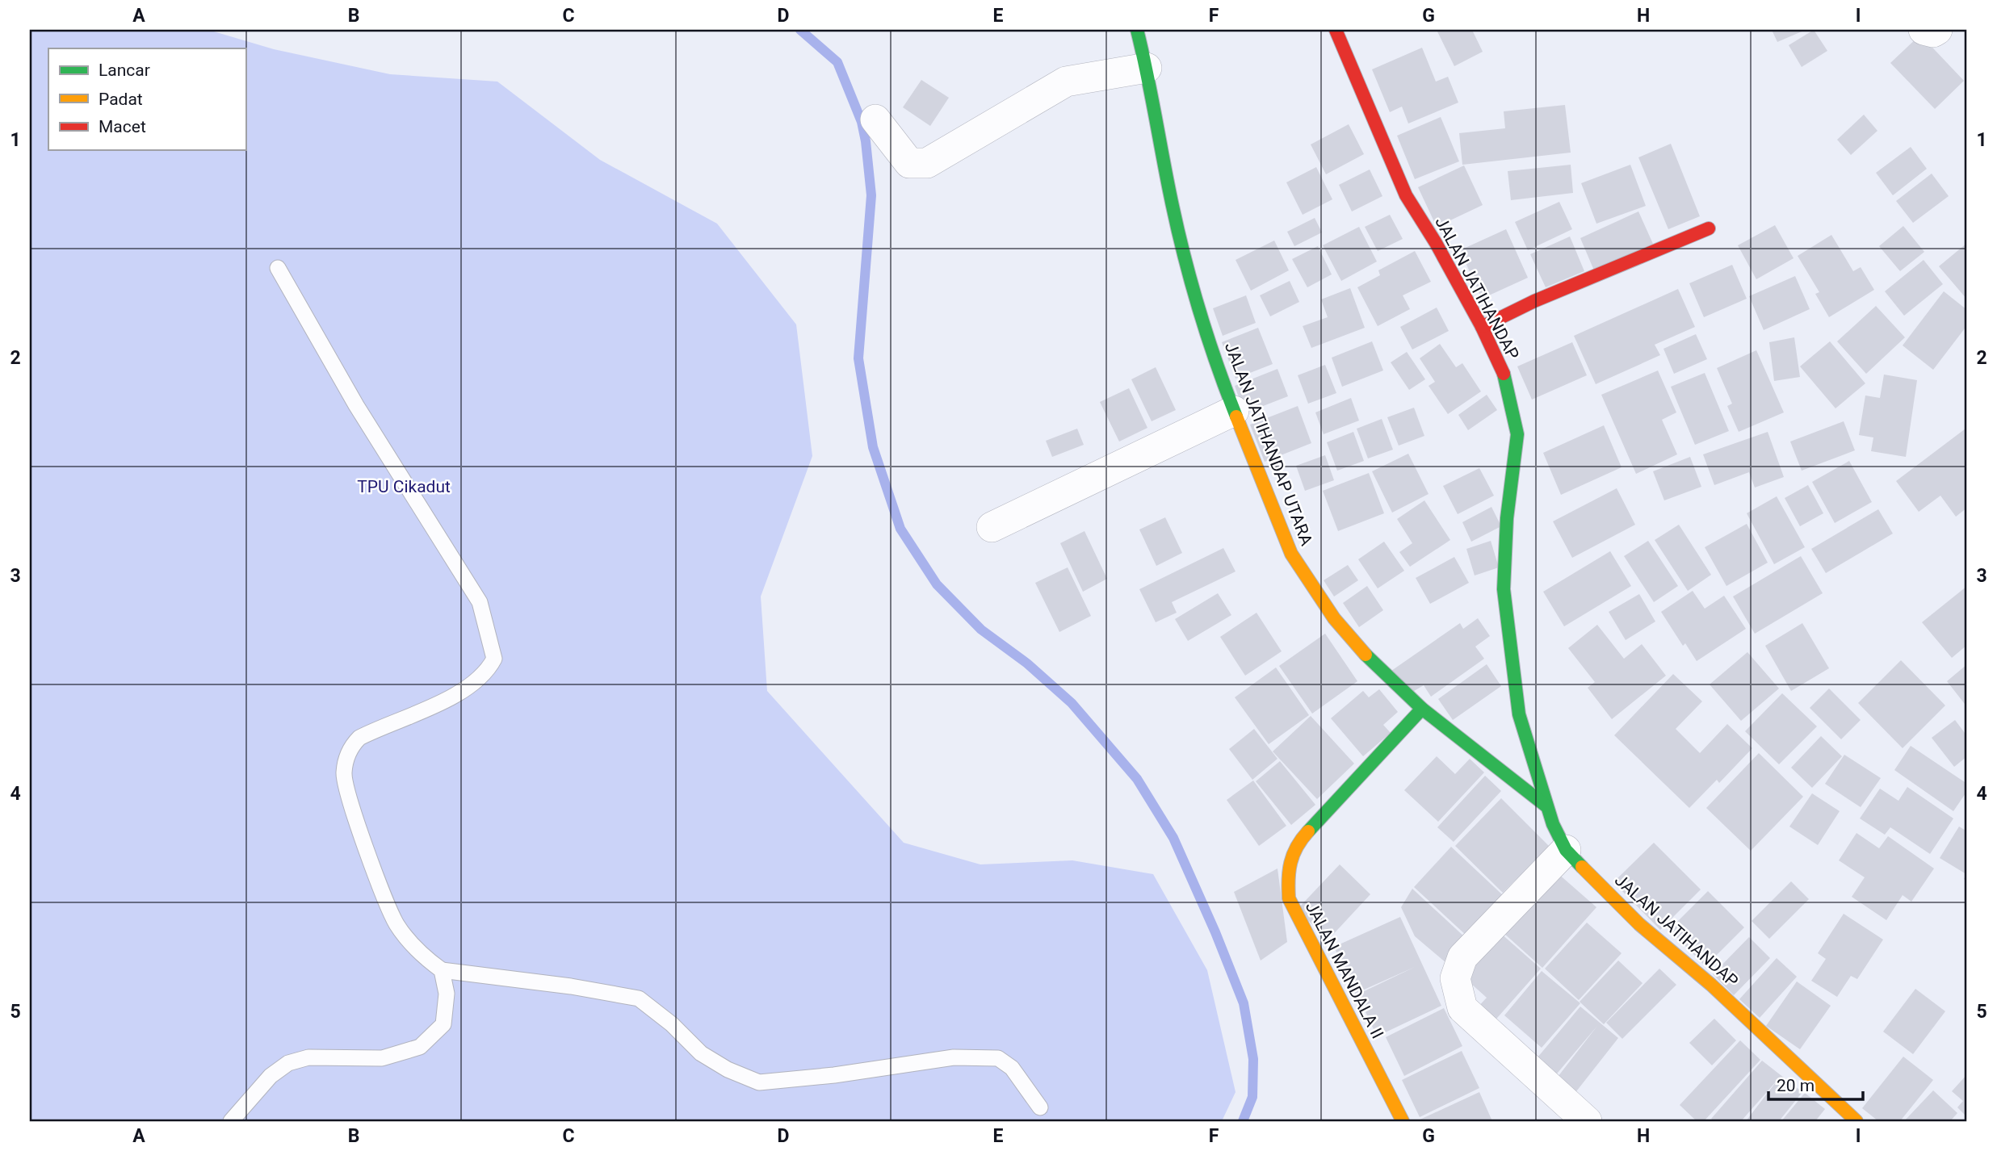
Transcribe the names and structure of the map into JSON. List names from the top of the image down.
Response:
{
  "streets": {
    "street": ["JALAN JATIHANDAP", "JALAN JATIHANDAP UTARA", "JALAN MANDALA II"]
  },
  "crossings": [
    ["JALAN JATIHANDAP", "JALAN JATIHANDAP UTARA"],
    ["JALAN JATIHANDAP UTARA", "JALAN MANDALA II"]
  ],
  "parks": ["TPU Cikadut"],
  "legend": ["Lancar", "Padat", "Macet"],
  "scale_bar": "20 m",
  "grid": {
    "columns": [
      "A",
      "B",
      "C",
      "D",
      "E",
      "F",
      "G",
      "H",
      "I"
    ],
    "rows": [
      "1",
      "2",
      "3",
      "4",
      "5"
    ]
  }
}
